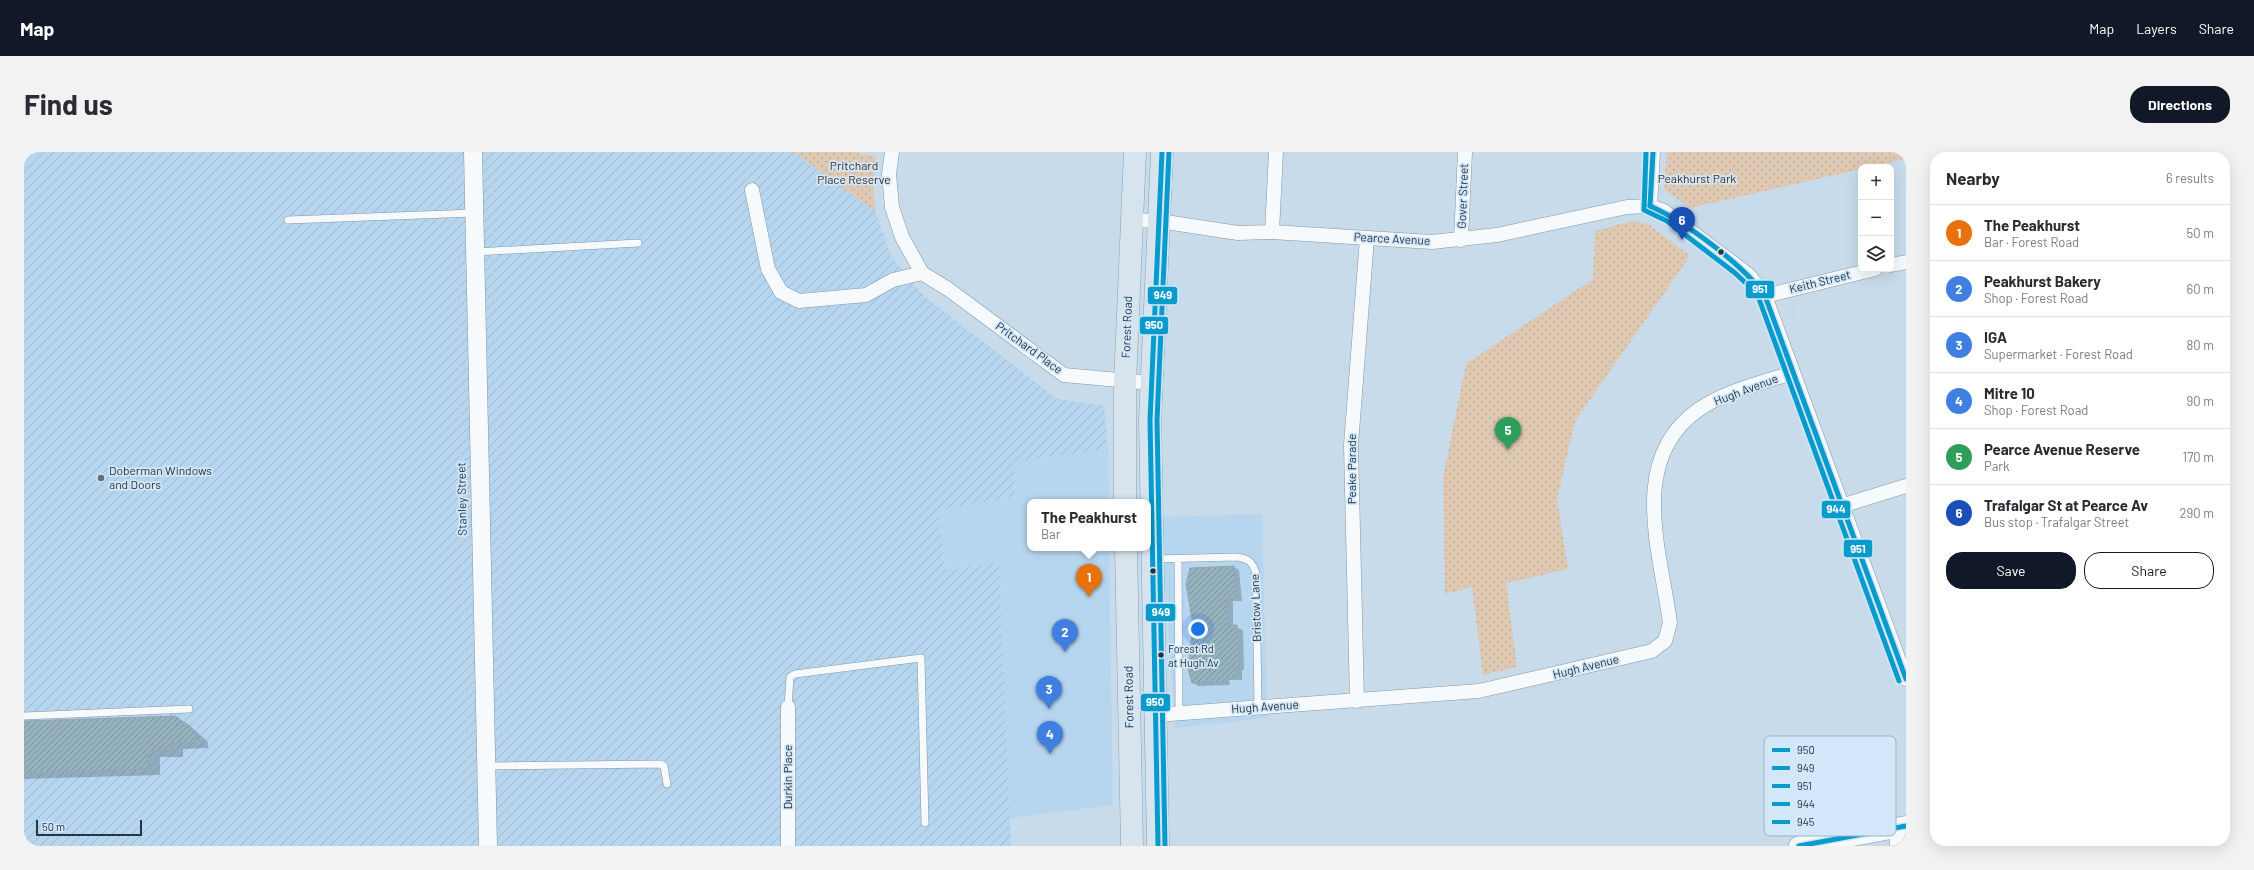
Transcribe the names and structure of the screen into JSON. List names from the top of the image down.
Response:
{
  "streets": {
    "main road": ["Forest Road"],
    "street": [
      "Gover Street",
      "Pearce Avenue",
      "Keith Street",
      "Pritchard Place",
      "Hugh Avenue",
      "Peake Parade",
      "Stanley Street",
      "Durkin Place"
    ],
    "lane": ["Bristow Lane"]
  },
  "crossings": [
    ["Gover Street", "Pearce Avenue"],
    ["Pearce Avenue", "Forest Road"],
    ["Pearce Avenue", "Peake Parade"],
    ["Forest Road", "Pritchard Place"],
    ["Hugh Avenue", "Peake Parade"],
    ["Hugh Avenue", "Bristow Lane"]
  ],
  "parks": ["Pritchard Place Reserve", "Peakhurst Park"],
  "places": ["Doberman Windows and Doors", "Forest Rd at Hugh Av"],
  "lines": [
    "transit line 950",
    "transit line 949",
    "transit line 951",
    "transit line 944",
    "transit line 945"
  ],
  "legend": [
    "950",
    "949",
    "951",
    "944",
    "945"
  ],
  "scale_bar": "50 m",
  "page": {
    "header": "Map",
    "nav": ["Map", "Layers", "Share"],
    "buttons": [
      "Directions",
      ["Save", "Share"]
    ],
    "title": "Find us",
    "heading": ["Nearby", "6 results"],
    "map_buttons": ["+", "−"],
    "list": [
      {
        "mark": "1",
        "name": "The Peakhurst",
        "note": "Bar · Forest Road",
        "value": "50 m"
      },
      {
        "mark": "2",
        "name": "Peakhurst Bakery",
        "note": "Shop · Forest Road",
        "value": "60 m"
      },
      {
        "mark": "3",
        "name": "IGA",
        "note": "Supermarket · Forest Road",
        "value": "80 m"
      },
      {
        "mark": "4",
        "name": "Mitre 10",
        "note": "Shop · Forest Road",
        "value": "90 m"
      },
      {
        "mark": "5",
        "name": "Pearce Avenue Reserve",
        "note": "Park",
        "value": "170 m"
      },
      {
        "mark": "6",
        "name": "Trafalgar St at Pearce Av",
        "note": "Bus stop · Trafalgar Street",
        "value": "290 m"
      }
    ],
    "pins": [
      "6",
      "5",
      "1",
      "2",
      "3",
      "4"
    ],
    "popup": ["The Peakhurst", "Bar"],
    "scale": "50 m"
  }
}
